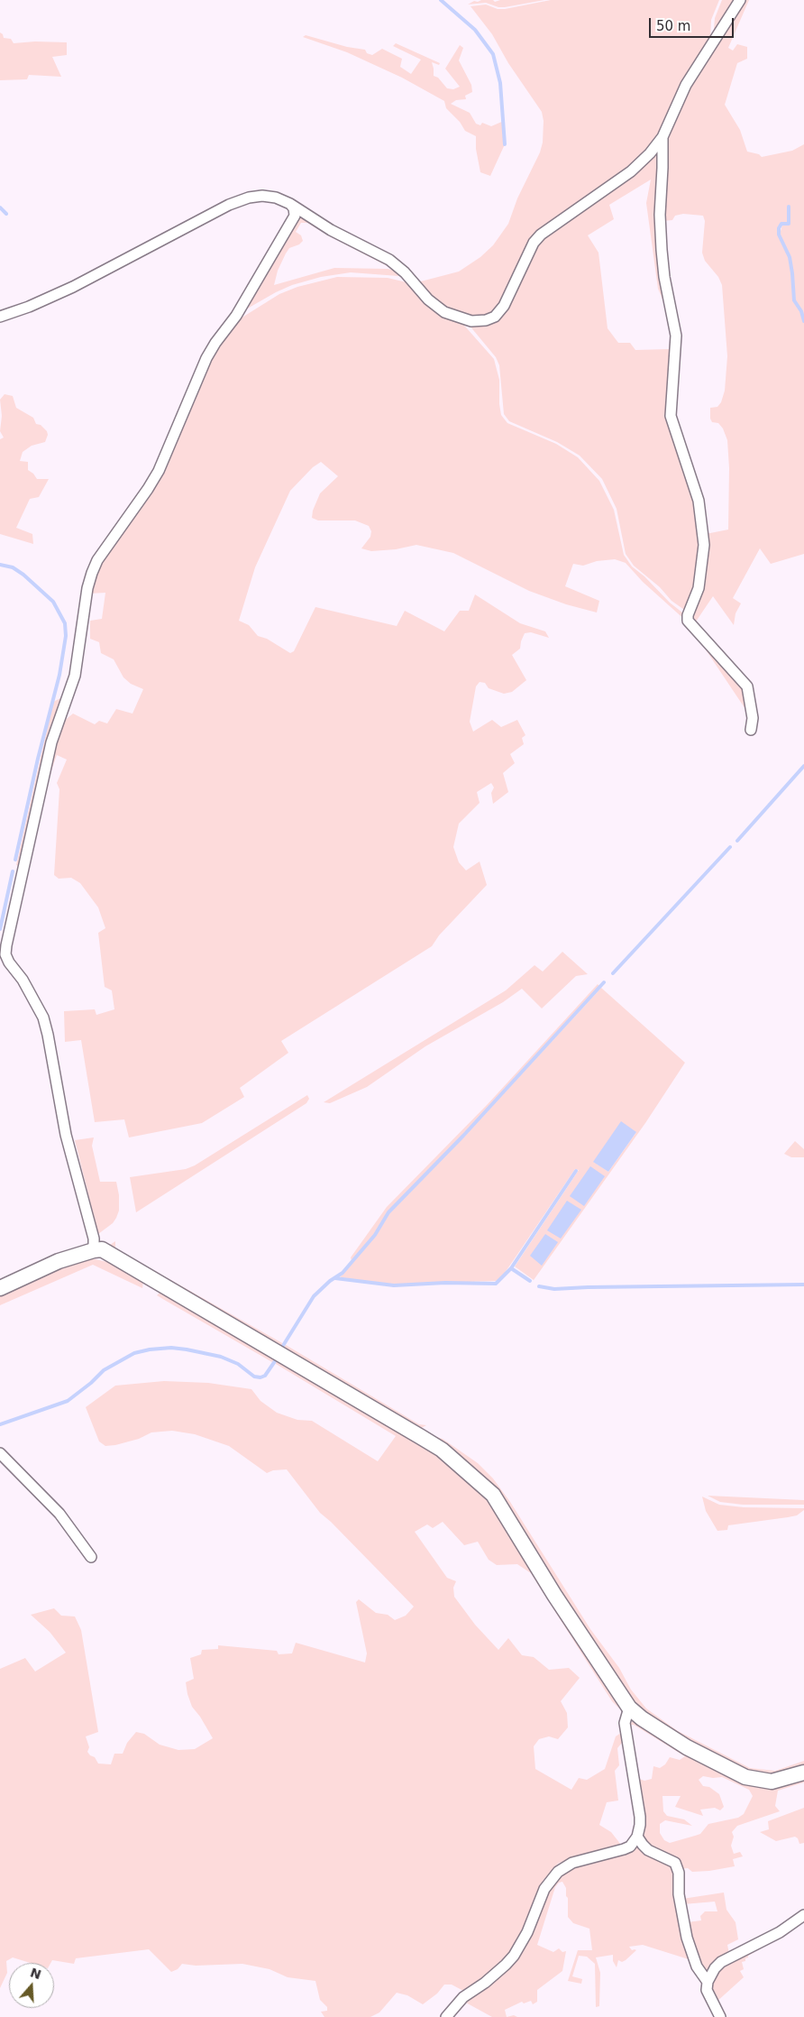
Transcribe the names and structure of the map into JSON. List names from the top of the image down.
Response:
{
  "scale_bar": "50 m",
  "north": "top"
}
